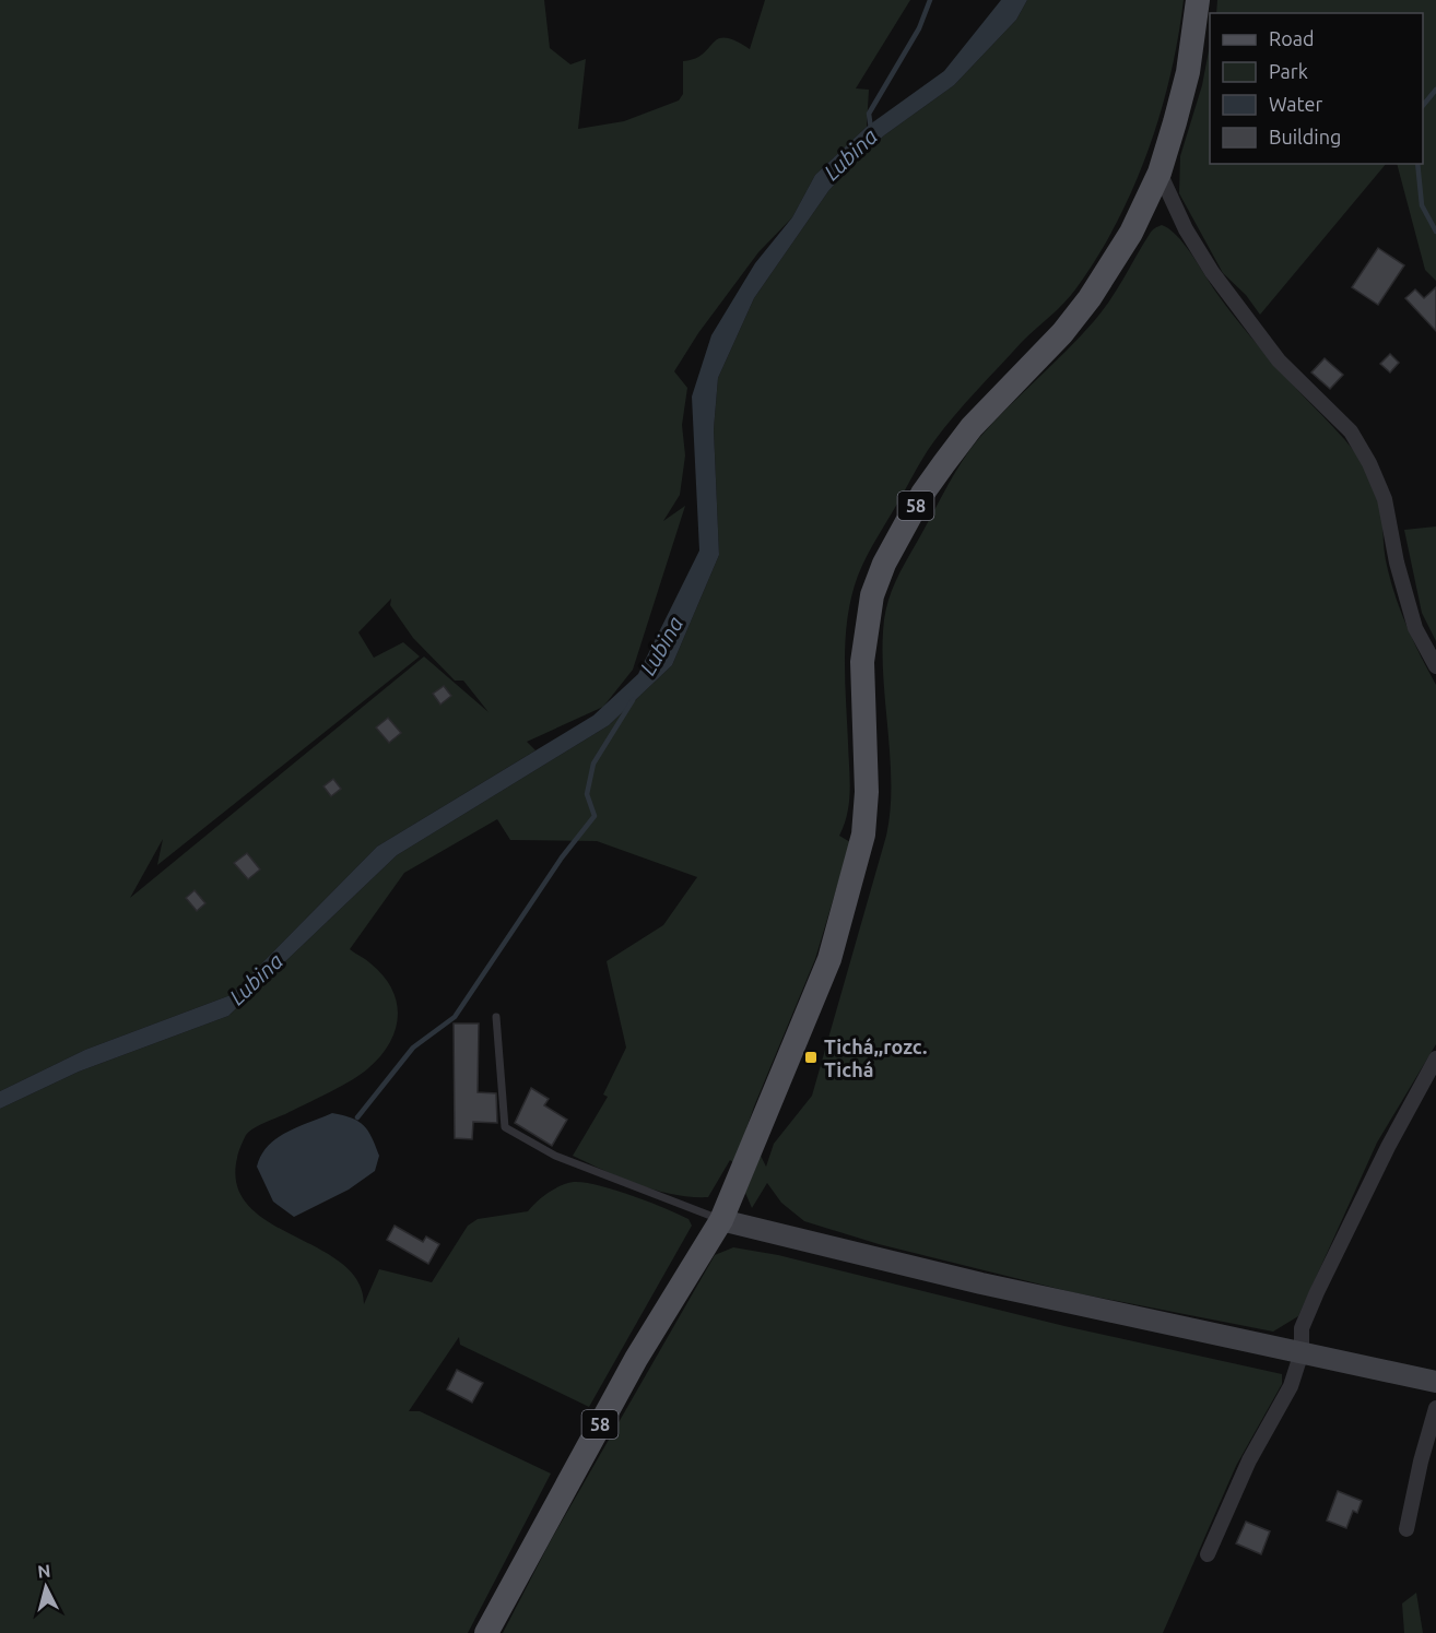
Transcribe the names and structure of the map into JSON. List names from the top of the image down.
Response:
{
  "streets": {
    "main road": ["58"]
  },
  "water": ["Lubina"],
  "places": {
    "transit": ["Tichá,,rozc. Tichá"]
  },
  "legend": [
    "Road",
    "Park",
    "Water",
    "Building"
  ],
  "north": "top"
}
